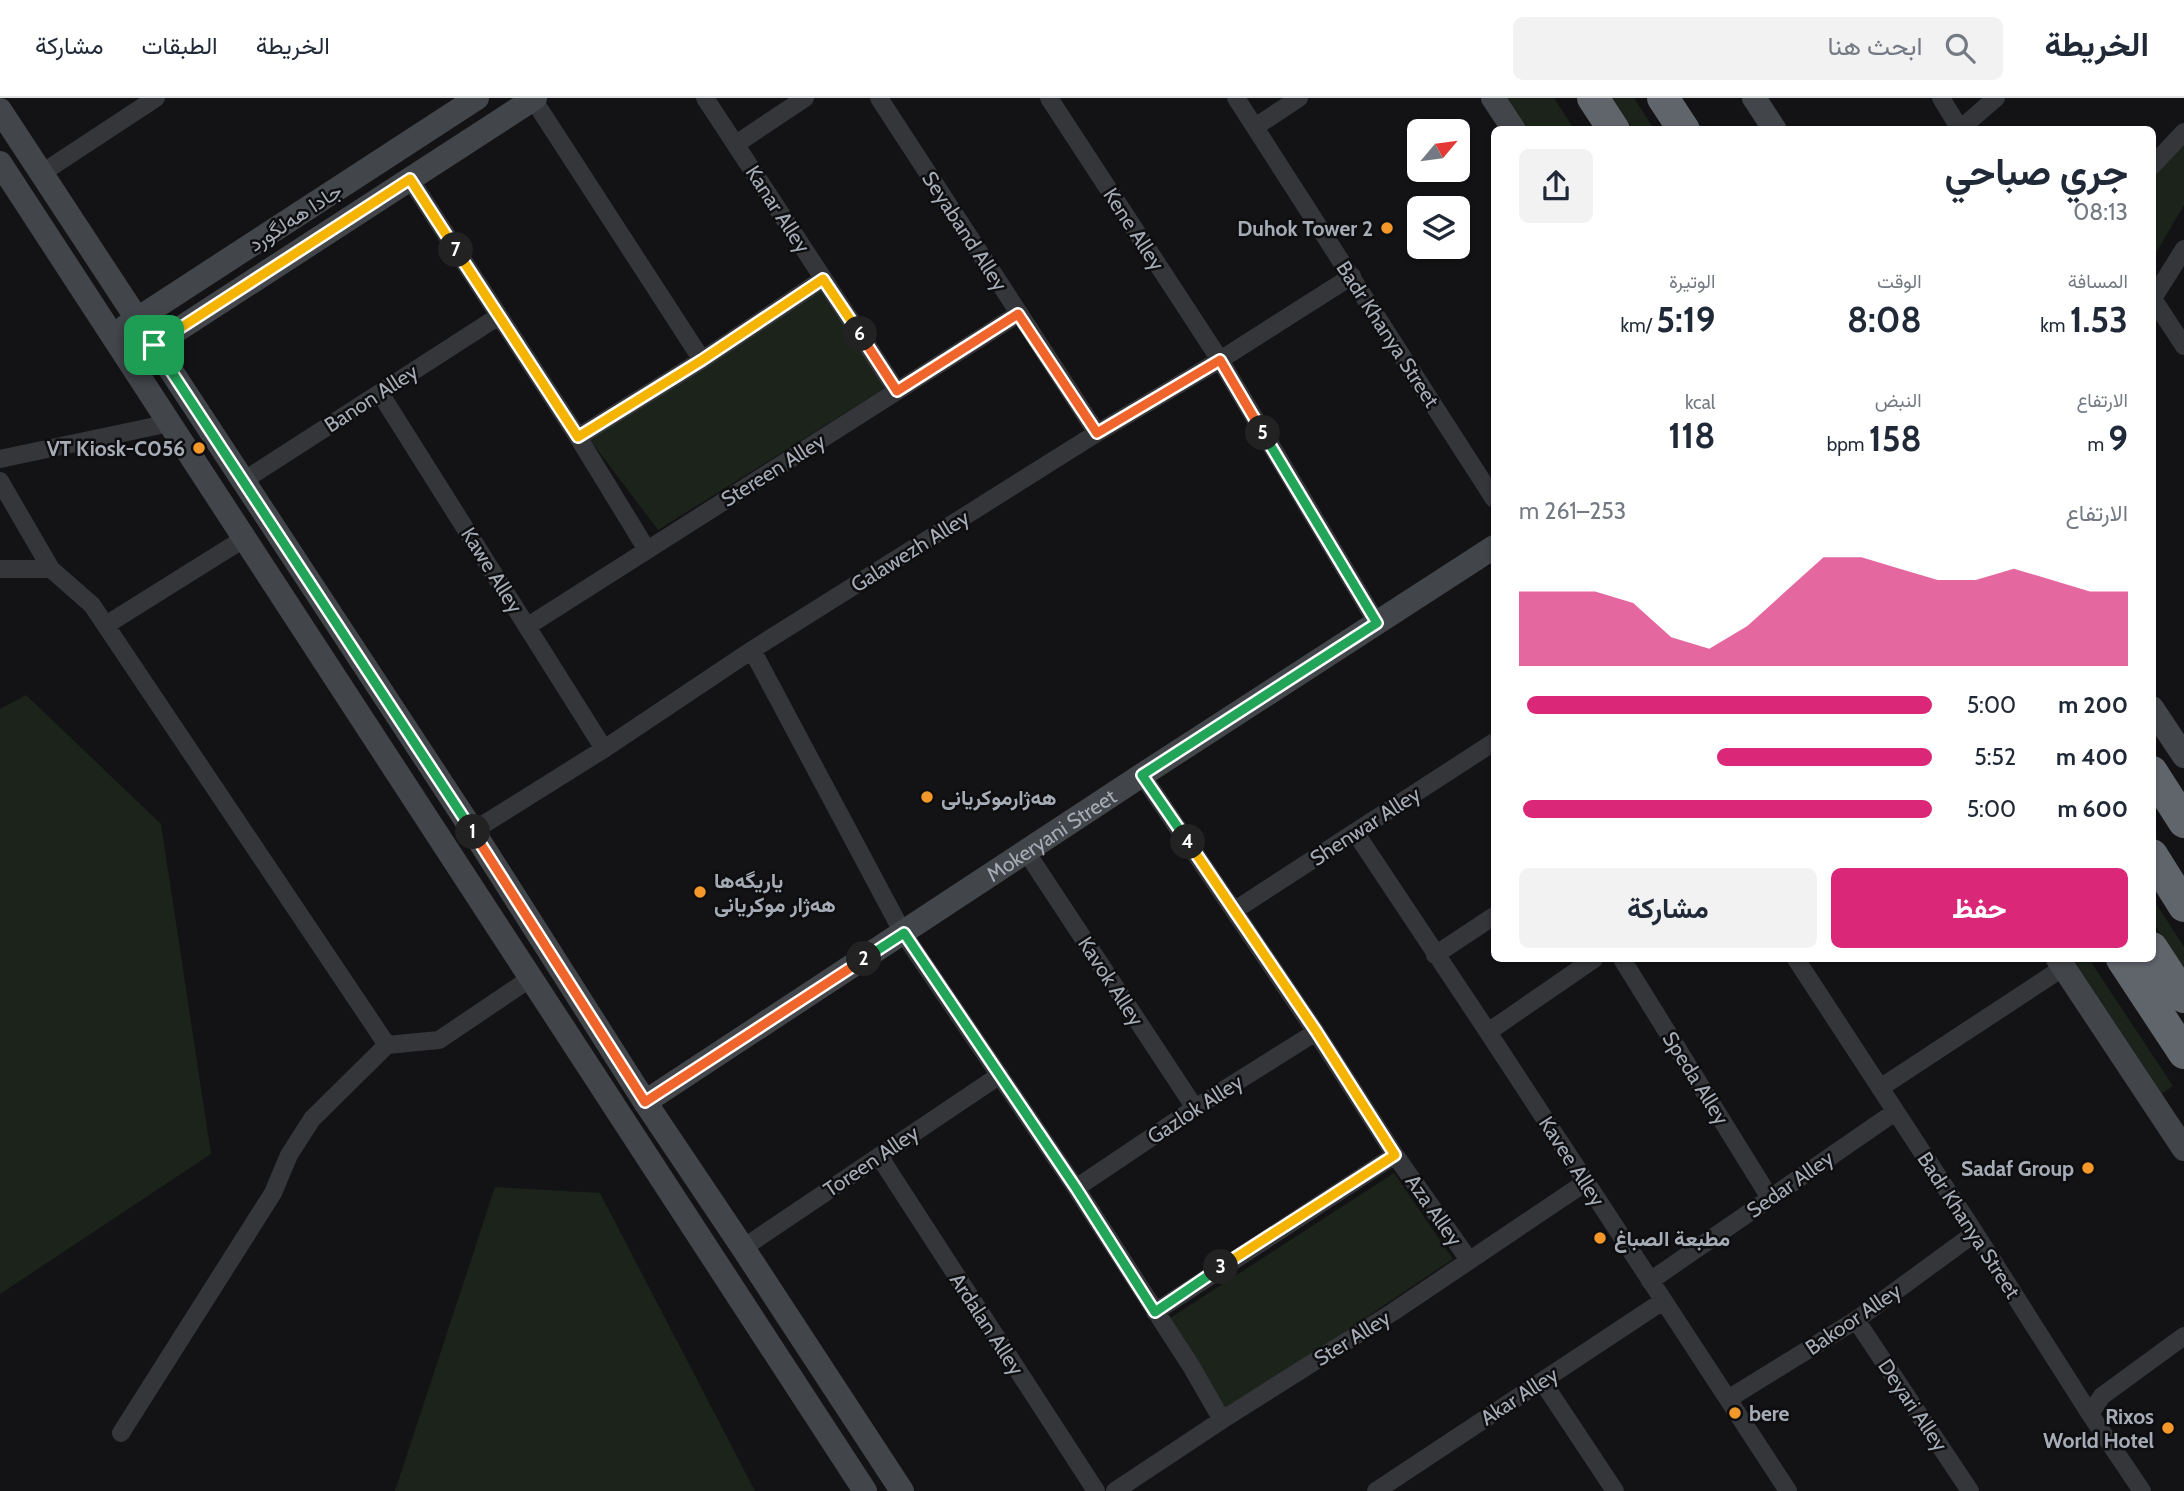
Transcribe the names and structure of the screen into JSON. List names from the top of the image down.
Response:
{
  "streets": {
    "main road": ["جادا هەلگورد", "Mokeryani Street"],
    "street": [
      "Kanar Alley",
      "Kene Alley",
      "Seyaband Alley",
      "Badr Khanya Street",
      "Banon Alley",
      "Stereen Alley",
      "Galawezh Alley",
      "Kawe Alley",
      "Shenwar Alley",
      "Kavok Alley",
      "Speda Alley",
      "Gazlok Alley",
      "Toreen Alley",
      "Kavee Alley",
      "Sedar Alley",
      "Aza Alley",
      "Bakoor Alley",
      "Ardalan Alley",
      "Ster Alley",
      "Akar Alley",
      "Deyari Alley"
    ]
  },
  "crossings": [
    ["Kanar Alley", "Stereen Alley"],
    ["Kene Alley", "Galawezh Alley"],
    ["Kene Alley", "Mokeryani Street"],
    ["Seyaband Alley", "Stereen Alley"],
    ["Seyaband Alley", "Galawezh Alley"],
    ["Badr Khanya Street", "Galawezh Alley"],
    ["Badr Khanya Street", "Sedar Alley"],
    ["Badr Khanya Street", "Bakoor Alley"],
    ["Banon Alley", "Kawe Alley"],
    ["Stereen Alley", "Kawe Alley"],
    ["Galawezh Alley", "Kawe Alley"],
    ["Shenwar Alley", "Kavee Alley"],
    ["Shenwar Alley", "Aza Alley"],
    ["Mokeryani Street", "Kavok Alley"],
    ["Mokeryani Street", "Aza Alley"],
    ["Kavok Alley", "Gazlok Alley"],
    ["Speda Alley", "Sedar Alley"],
    ["Gazlok Alley", "Aza Alley"],
    ["Toreen Alley", "Ardalan Alley"],
    ["Kavee Alley", "Sedar Alley"],
    ["Kavee Alley", "Bakoor Alley"],
    ["Kavee Alley", "Ster Alley"],
    ["Kavee Alley", "Akar Alley"],
    ["Aza Alley", "Ster Alley"],
    ["Bakoor Alley", "Deyari Alley"]
  ],
  "places": [
    "Duhok Tower 2",
    "VT Kiosk-C056",
    "ھەژارموکریانی",
    "یاریگەها هەژار موکریانی",
    "Sadaf Group",
    "مطبعة الصباغ",
    "bere",
    "Rixos World Hotel"
  ],
  "north": "top right",
  "page": {
    "header": "الخريطة",
    "search": "ابحث هنا",
    "nav": ["الخريطة", "الطبقات", "مشاركة"],
    "heading": ["جري صباحي", "08:13"],
    "pins": [
      "7",
      "6",
      "5",
      "1",
      "4",
      "2",
      "3"
    ],
    "stats": [
      ["المسافة", "1.53 km"],
      ["الوقت", "8:08"],
      ["الوتيرة", "5:19 /km"],
      ["الارتفاع", "9 m"],
      ["النبض", "158 bpm"],
      ["kcal", "118"]
    ],
    "chart": ["الارتفاع", "253–261 m"],
    "list": [
      {
        "name": "200 m",
        "note": "5:00"
      },
      {
        "name": "400 m",
        "note": "5:52"
      },
      {
        "name": "600 m",
        "note": "5:00"
      }
    ],
    "buttons": ["حفظ", "مشاركة"]
  }
}
